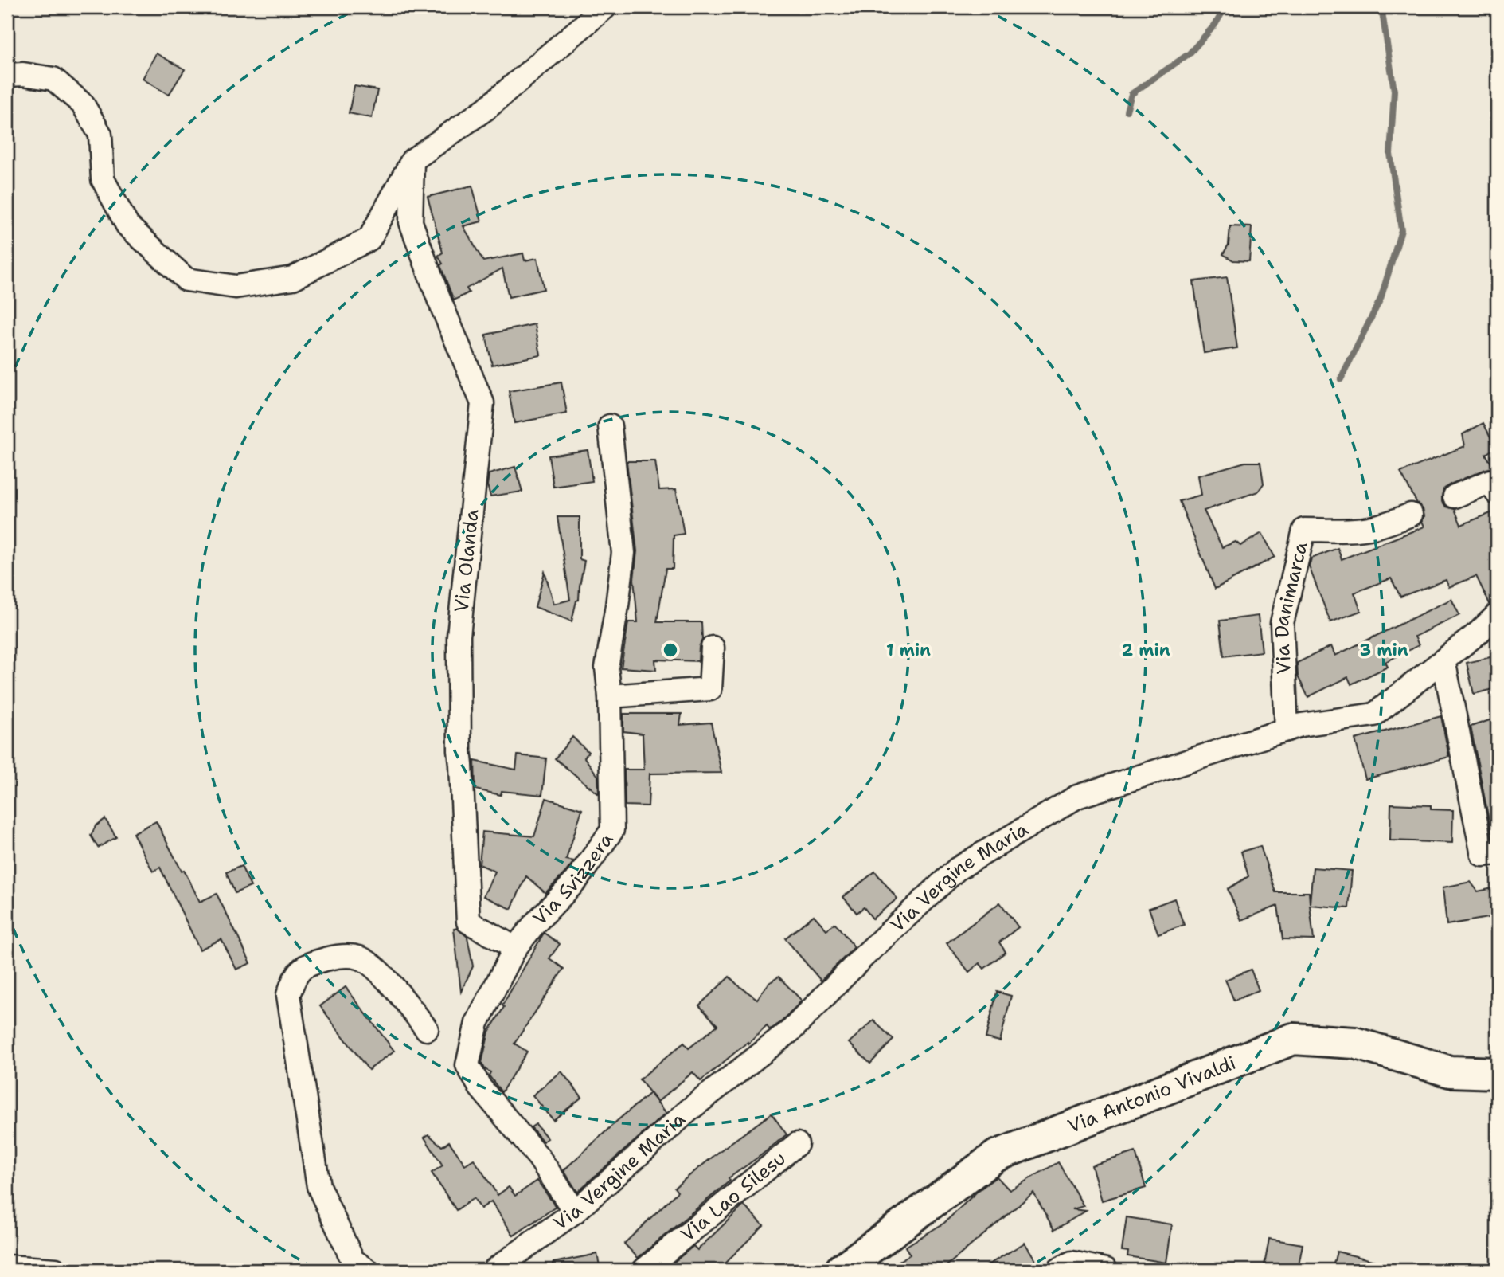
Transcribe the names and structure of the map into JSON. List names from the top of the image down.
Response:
{
  "streets": {
    "main road": ["Via Antonio Vivaldi"],
    "street": [
      "Via Olanda",
      "Via Danimarca",
      "Via Svizzera",
      "Via Vergine Maria",
      "Via Lao Silesu"
    ]
  },
  "crossings": [
    ["Via Olanda", "Via Svizzera"],
    ["Via Danimarca", "Via Vergine Maria"],
    ["Via Svizzera", "Via Vergine Maria"]
  ],
  "rings": ["1 min", "2 min", "3 min"]
}
